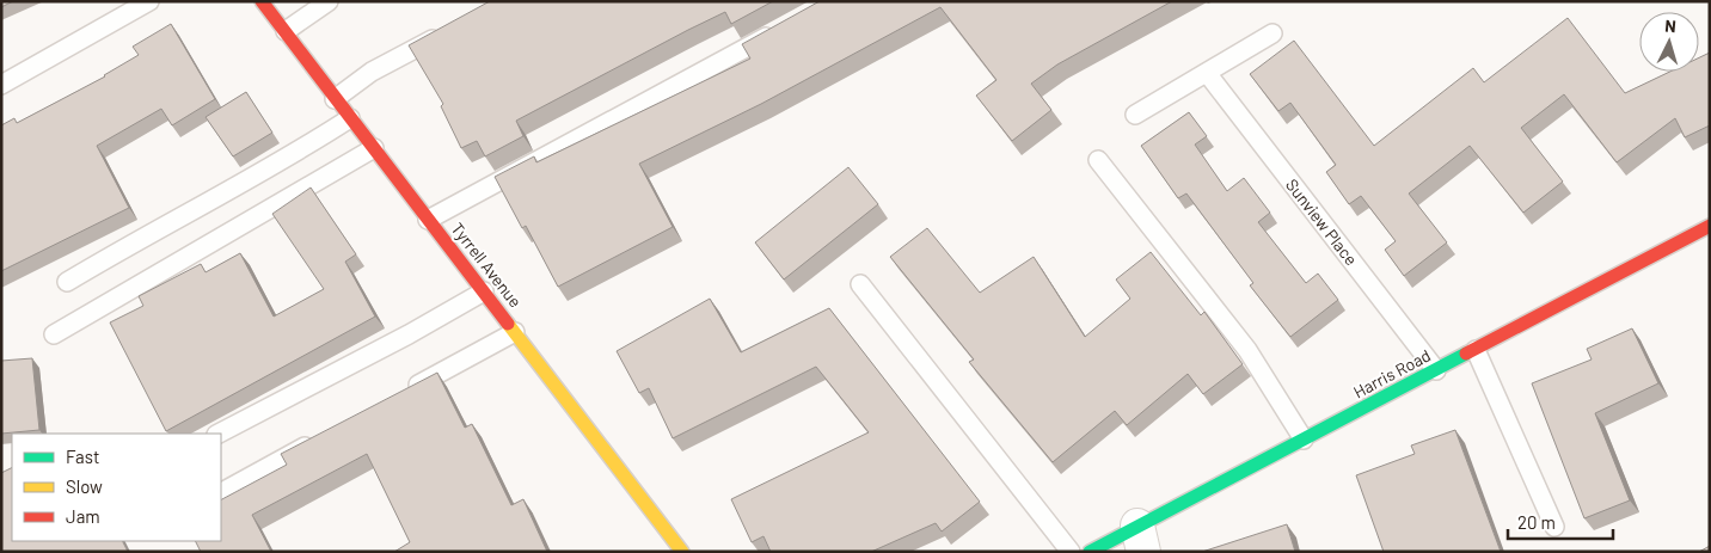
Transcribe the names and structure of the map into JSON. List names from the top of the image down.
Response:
{
  "streets": {
    "street": ["Tyrrell Avenue", "Harris Road"],
    "lane": ["Sunview Place"]
  },
  "crossings": [
    ["Sunview Place", "Harris Road"]
  ],
  "legend": ["Fast", "Slow", "Jam"],
  "scale_bar": "20 m",
  "north": "top"
}
